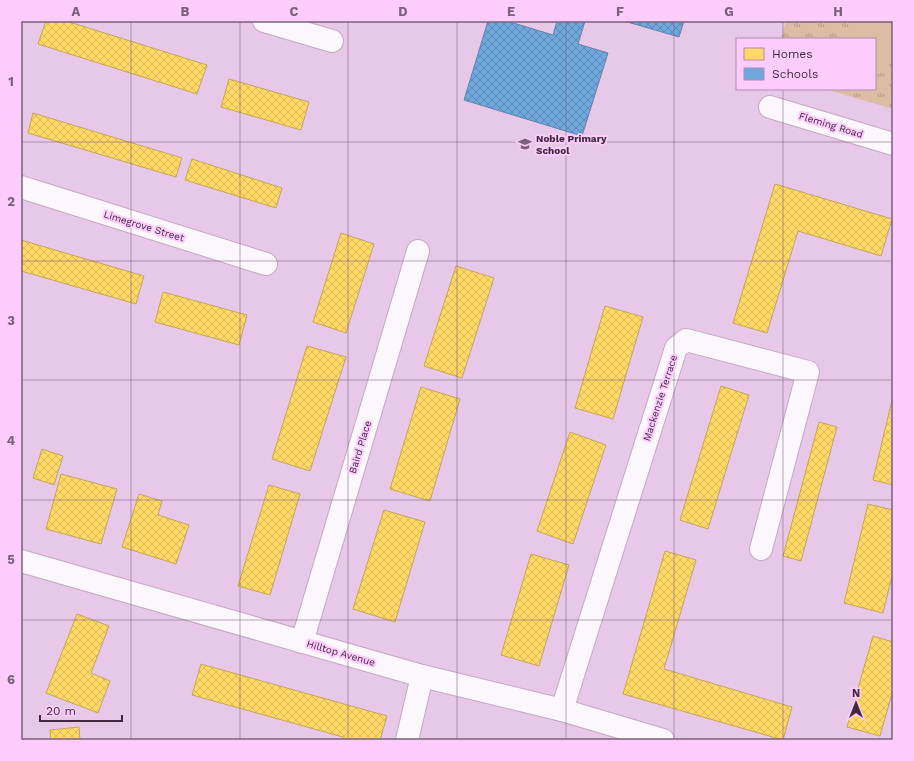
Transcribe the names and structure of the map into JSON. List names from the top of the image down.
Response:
{
  "streets": {
    "street": [
      "Fleming Road",
      "Limegrove Street",
      "Mackenzie Terrace",
      "Baird Place",
      "Hilltop Avenue"
    ]
  },
  "crossings": [
    ["Mackenzie Terrace", "Hilltop Avenue"],
    ["Baird Place", "Hilltop Avenue"]
  ],
  "places": {
    "school or university": ["Noble Primary School"]
  },
  "legend": ["Homes", "Schools"],
  "scale_bar": "20 m",
  "north": "top",
  "grid": {
    "columns": [
      "A",
      "B",
      "C",
      "D",
      "E",
      "F",
      "G",
      "H"
    ],
    "rows": [
      "1",
      "2",
      "3",
      "4",
      "5",
      "6"
    ]
  }
}
